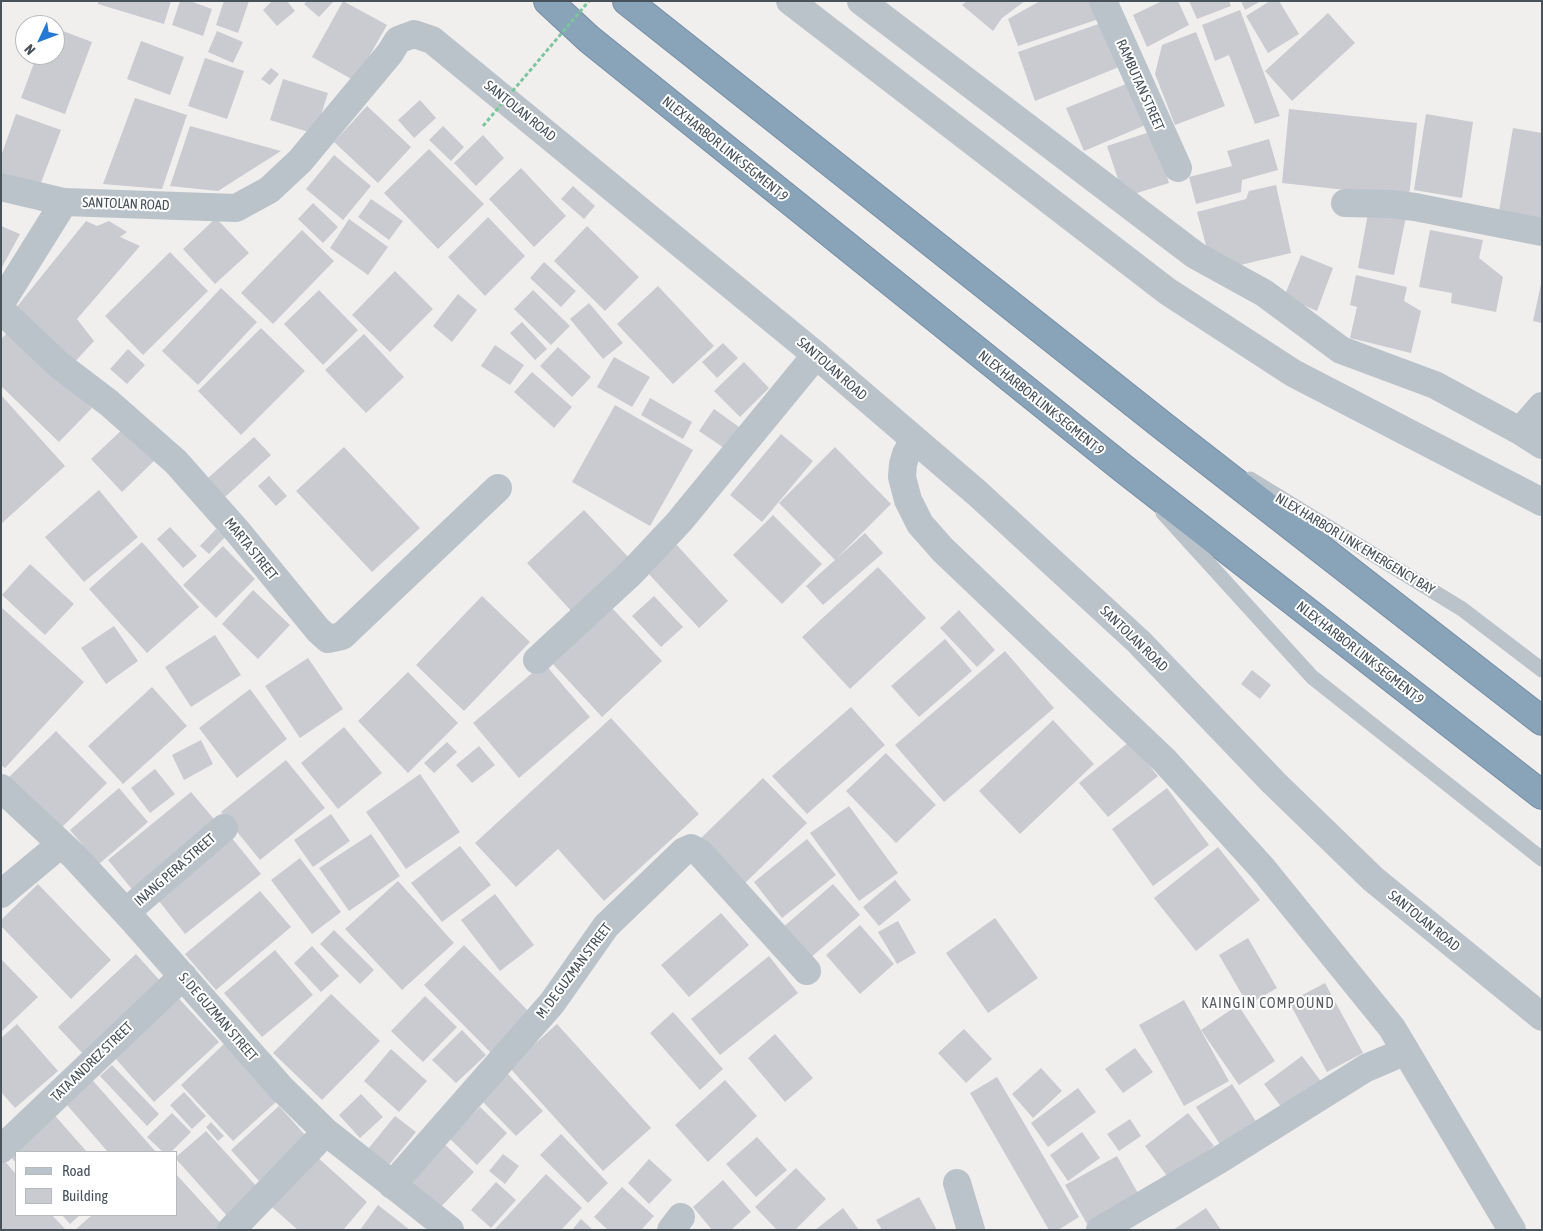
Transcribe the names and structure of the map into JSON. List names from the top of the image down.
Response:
{
  "streets": {
    "highway": ["NLEX HARBOR LINK SEGMENT 9"],
    "street": [
      "RAMBUTAN STREET",
      "SANTOLAN ROAD",
      "MARTA STREET",
      "INANG PERA STREET",
      "M. DE GUZMAN STREET",
      "S. DE GUZMAN STREET",
      "TATA ANDREZ STREET"
    ],
    "lane": ["NLEX HARBOR LINK EMERGENCY BAY"]
  },
  "crossings": [
    ["INANG PERA STREET", "S. DE GUZMAN STREET"],
    ["M. DE GUZMAN STREET", "S. DE GUZMAN STREET"],
    ["S. DE GUZMAN STREET", "TATA ANDREZ STREET"]
  ],
  "districts": ["KAINGIN COMPOUND"],
  "legend": ["Road", "Building"],
  "north": "bottom left"
}
